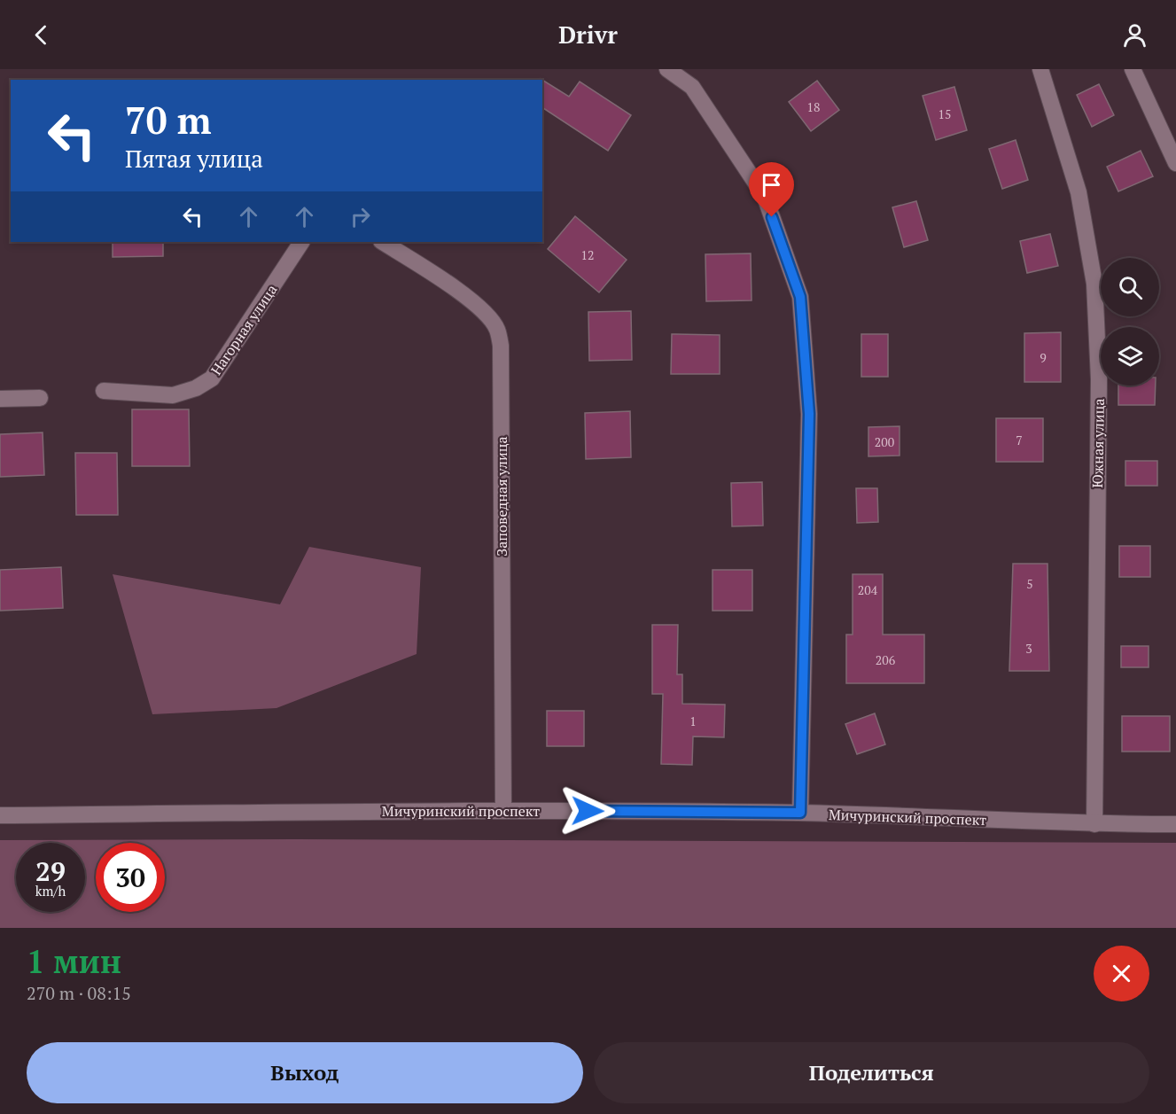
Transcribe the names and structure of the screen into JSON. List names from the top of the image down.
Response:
{
  "streets": {
    "street": [
      "Нагорная улица",
      "Южная улица",
      "Заповедная улица",
      "Мичуринский проспект"
    ]
  },
  "crossings": [
    ["Южная улица", "Мичуринский проспект"],
    ["Заповедная улица", "Мичуринский проспект"]
  ],
  "house_numbers": [
    "18",
    "15",
    "12",
    "9",
    "7",
    "200",
    "5",
    "204",
    "3",
    "206",
    "1"
  ],
  "page": {
    "header": "Drivr",
    "turn": ["70 m", "Пятая улица"],
    "speed": "29 km/h",
    "limit": "30",
    "heading": ["1 мин", "270 m · 08:15"],
    "buttons": ["Выход", "Поделиться"]
  }
}
